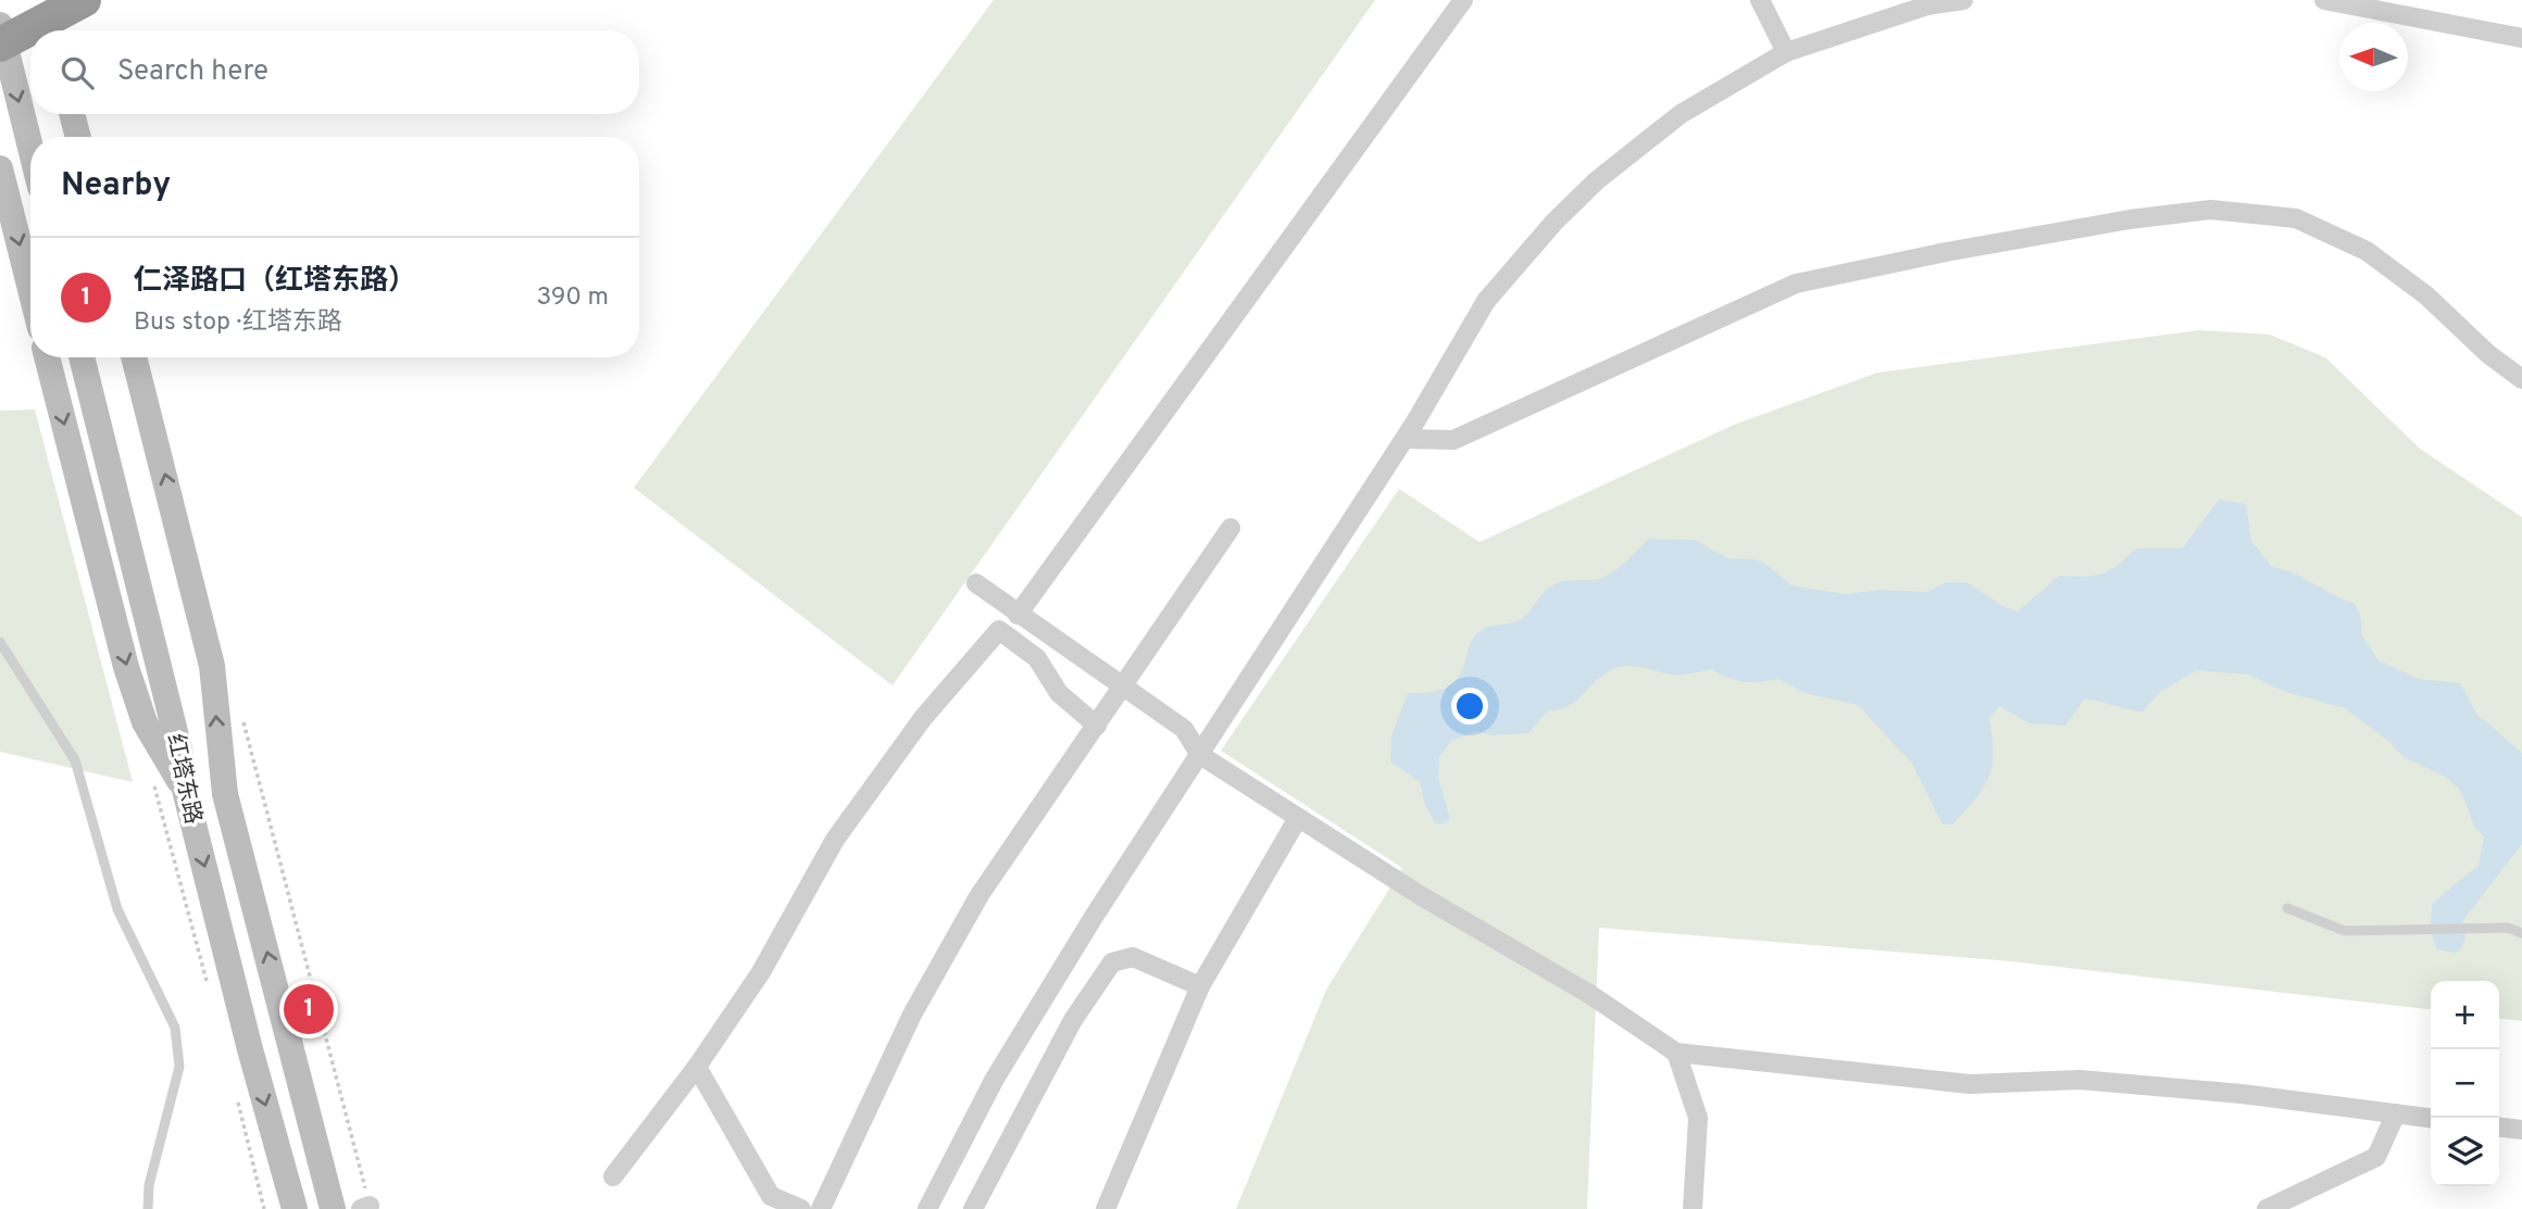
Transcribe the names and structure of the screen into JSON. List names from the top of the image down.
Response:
{
  "streets": {
    "main road": ["红塔东路"]
  },
  "north": "left",
  "page": {
    "search": "Search here",
    "heading": "Nearby",
    "list": [
      {
        "mark": "1",
        "name": "仁泽路口（红塔东路）",
        "note": "Bus stop · 红塔东路",
        "value": "390 m"
      }
    ],
    "pins": "1",
    "map_buttons": ["+", "−"]
  }
}
